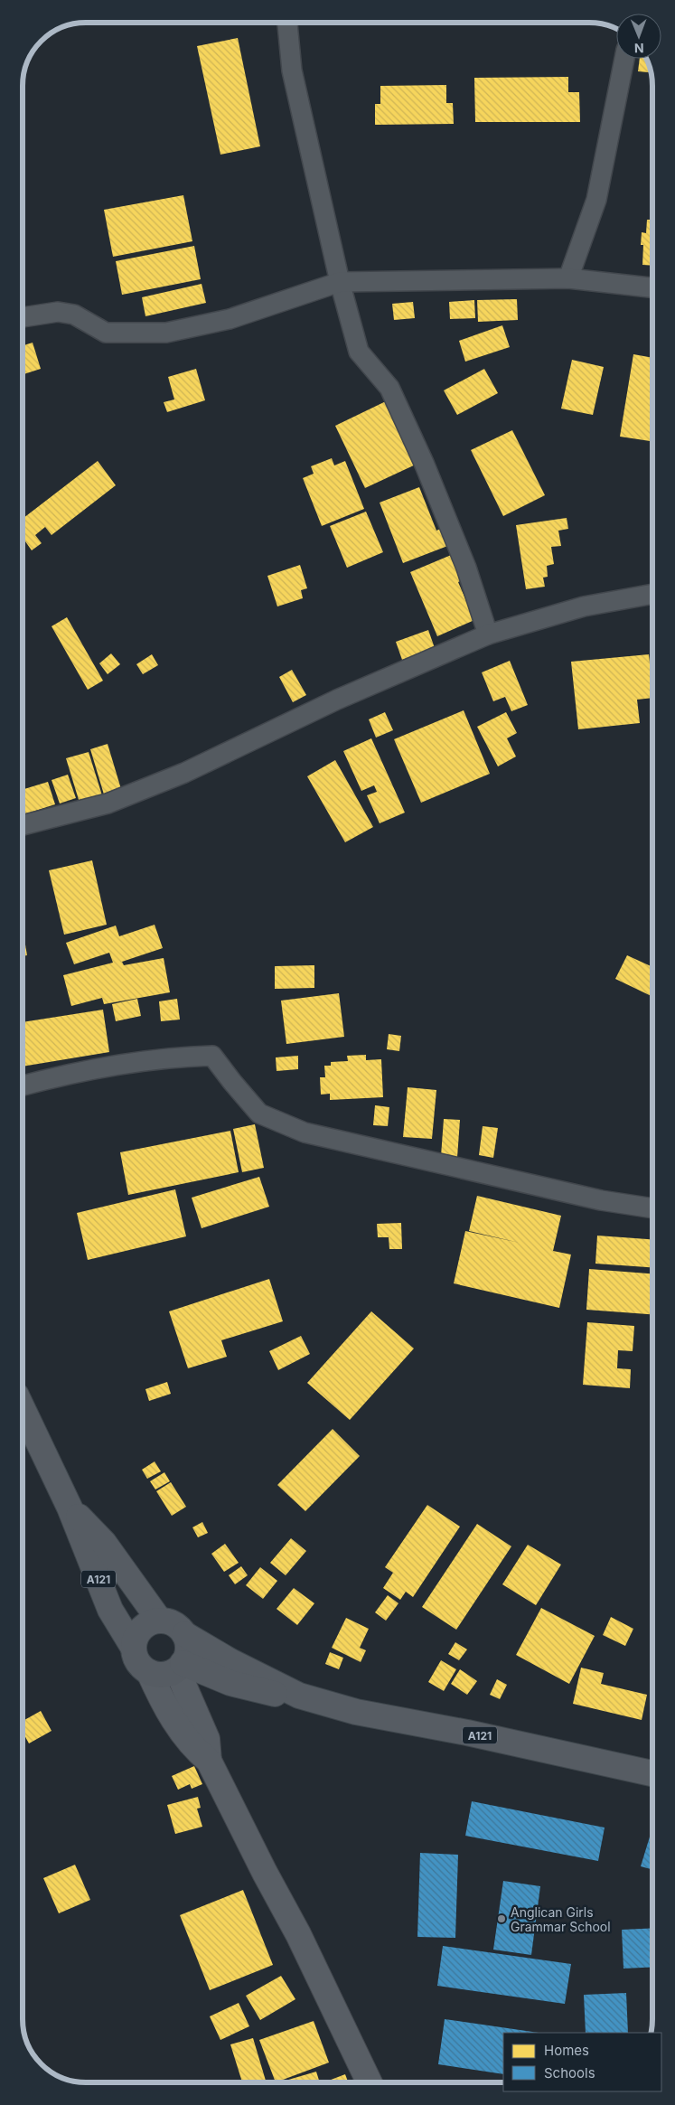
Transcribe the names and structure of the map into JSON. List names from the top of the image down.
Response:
{
  "streets": {
    "main road": ["A121"]
  },
  "places": ["Anglican Girls Grammar School"],
  "legend": ["Homes", "Schools"],
  "north": "bottom"
}
